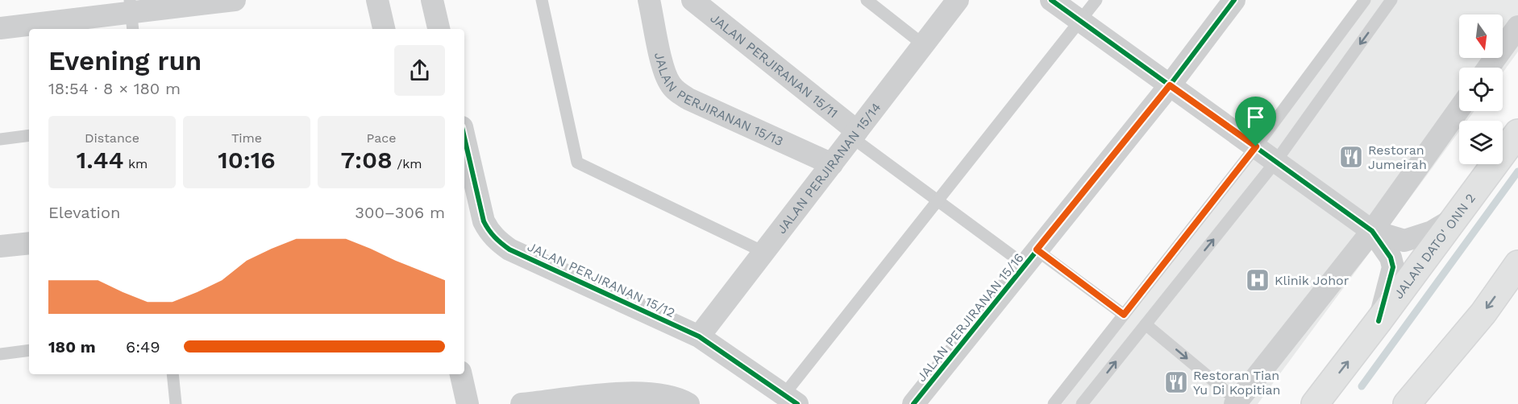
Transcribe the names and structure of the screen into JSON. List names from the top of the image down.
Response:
{
  "streets": {
    "main road": ["JALAN DATO' ONN 2"],
    "street": [
      "JALAN PERJIRANAN 15/11",
      "JALAN PERJIRANAN 15/13",
      "JALAN PERJIRANAN 15/14",
      "JALAN PERJIRANAN 15/12",
      "JALAN PERJIRANAN 15/16"
    ]
  },
  "crossings": [
    ["JALAN PERJIRANAN 15/11", "JALAN PERJIRANAN 15/14"],
    ["JALAN PERJIRANAN 15/13", "JALAN PERJIRANAN 15/14"],
    ["JALAN PERJIRANAN 15/14", "JALAN PERJIRANAN 15/12"]
  ],
  "places": {
    "restaurant": ["Restoran Jumeirah", "Restoran Tian Yu Di Kopitian"],
    "hospital": ["Klinik Johor"]
  },
  "north": "bottom",
  "page": {
    "heading": ["Evening run", "18:54 · 8 × 180 m"],
    "stats": [
      ["Distance", "1.44 km"],
      ["Time", "10:16"],
      ["Pace", "7:08 /km"]
    ],
    "chart": ["Elevation", "300–306 m"],
    "list": [
      {
        "name": "180 m",
        "note": "6:49"
      }
    ]
  }
}
